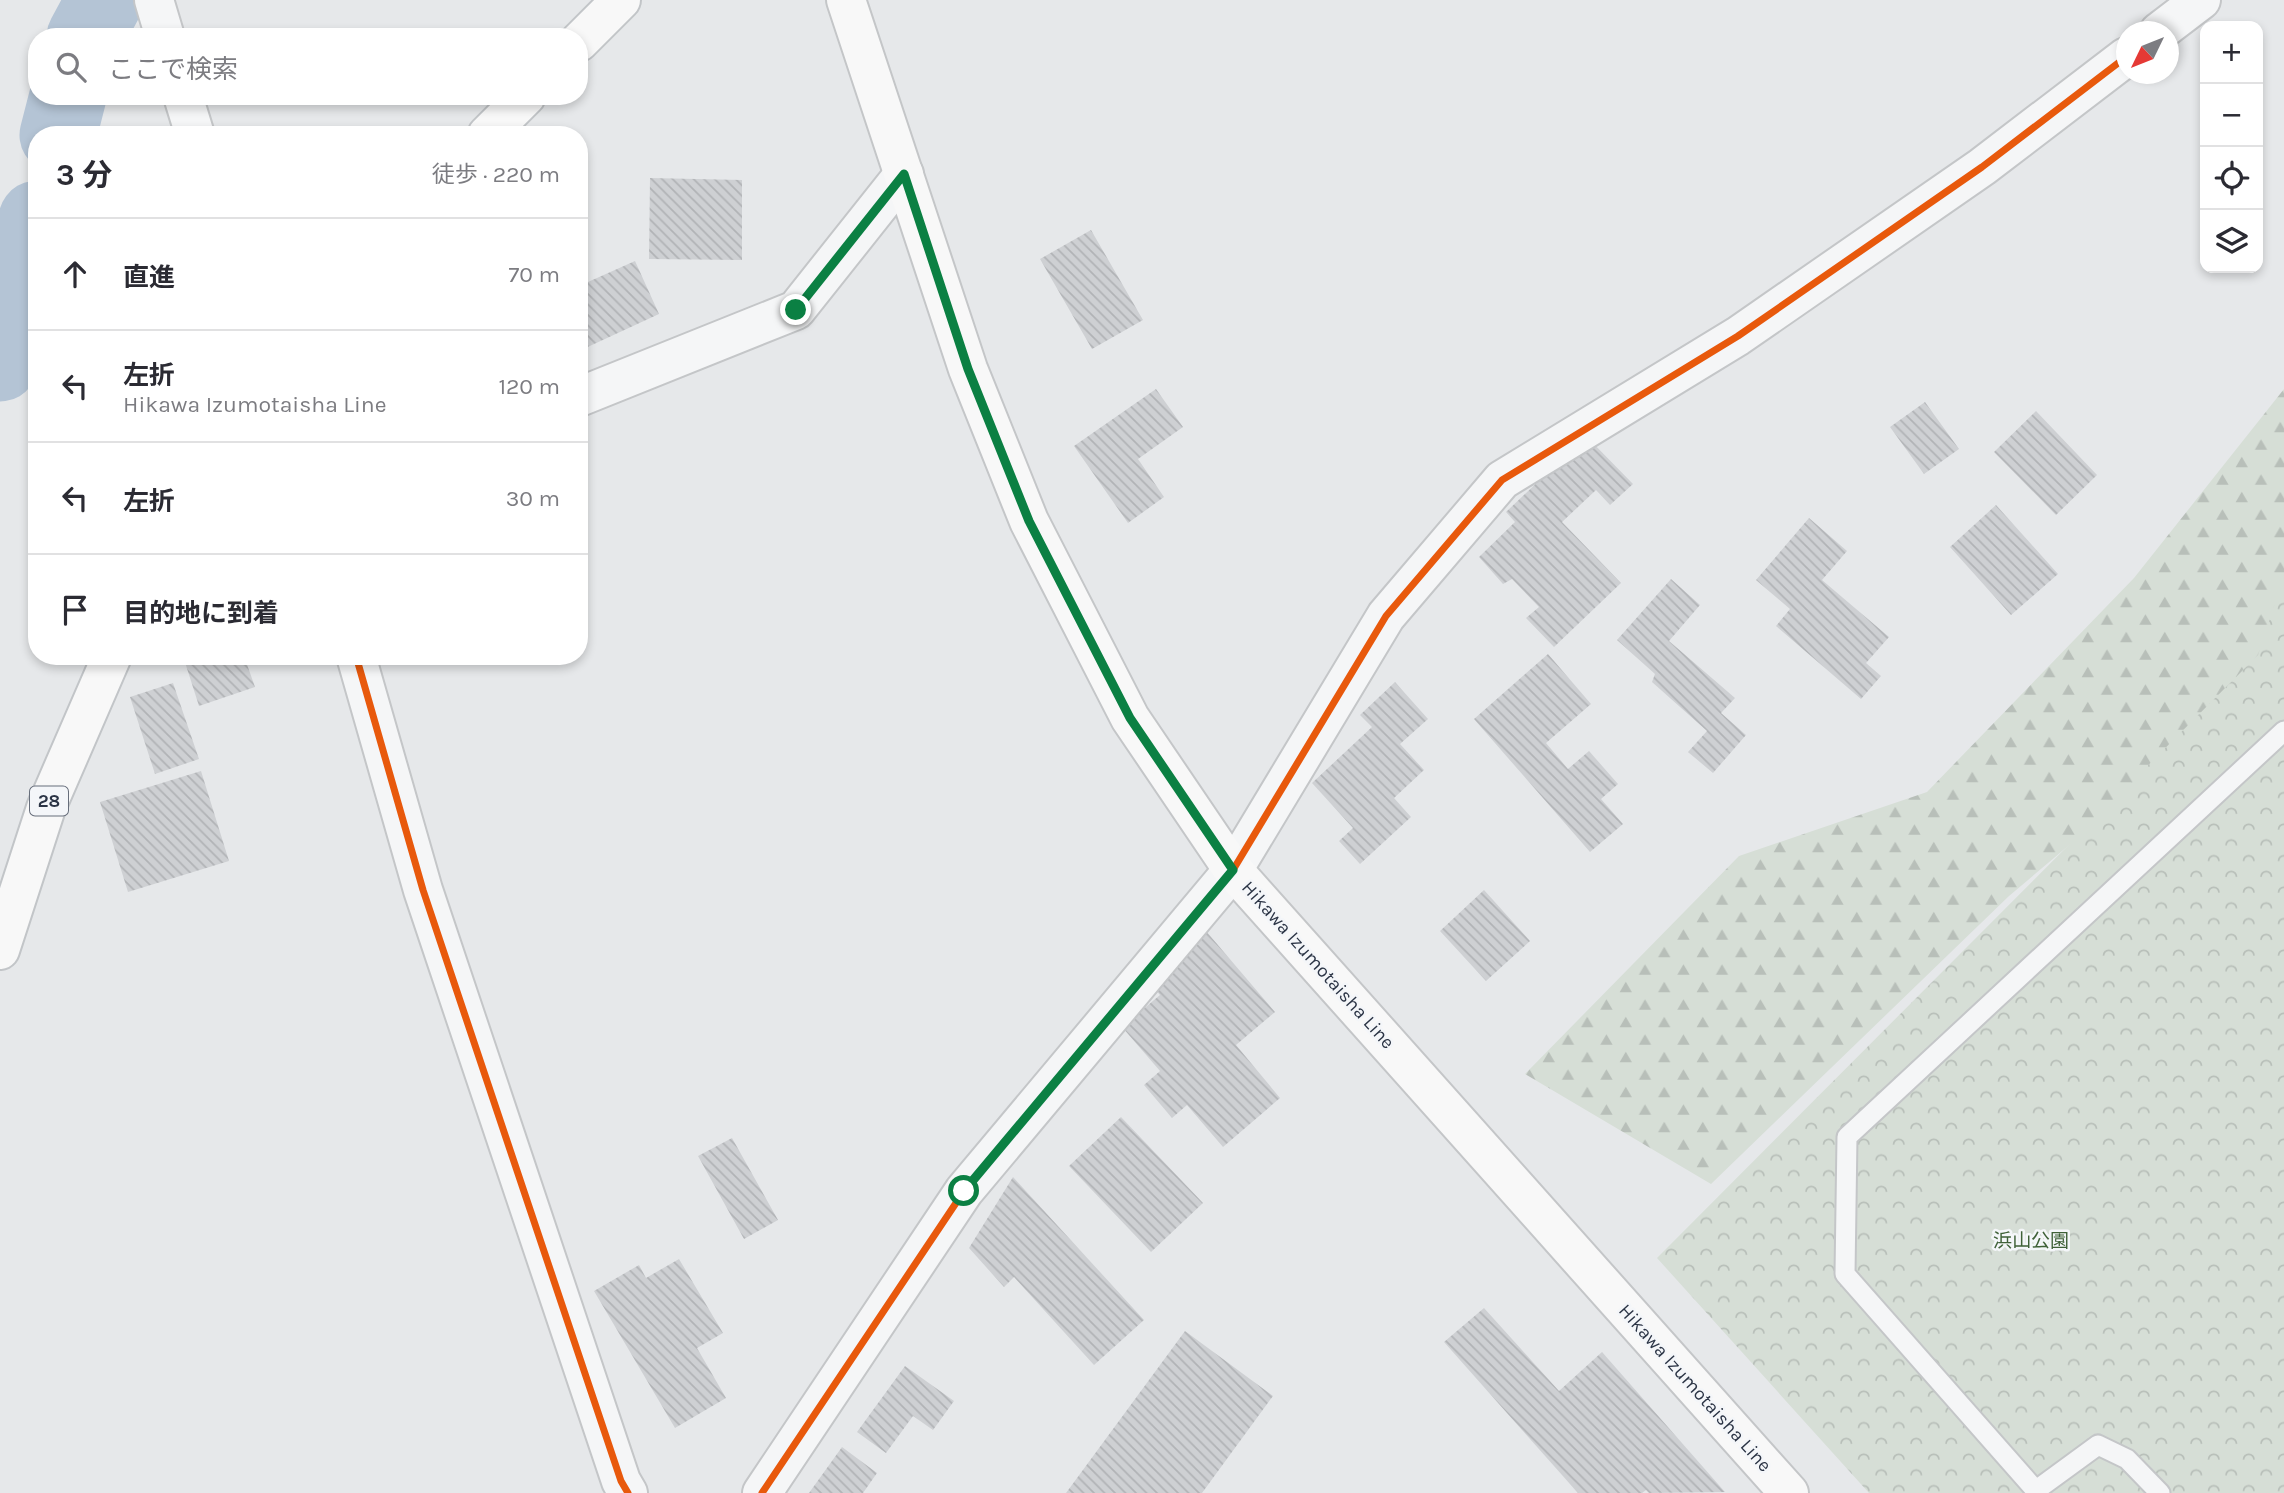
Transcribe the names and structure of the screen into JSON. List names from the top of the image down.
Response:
{
  "streets": {
    "main road": ["28", "Hikawa Izumotaisha Line"]
  },
  "parks": ["浜山公園"],
  "north": "bottom left",
  "page": {
    "map_buttons": ["+", "−"],
    "search": "ここで検索",
    "heading": ["3 分", "徒歩 · 220 m"],
    "list": [
      ["直進", "70 m"],
      ["左折", "Hikawa Izumotaisha Line", "120 m"],
      ["左折", "30 m"],
      "目的地に到着"
    ]
  }
}
